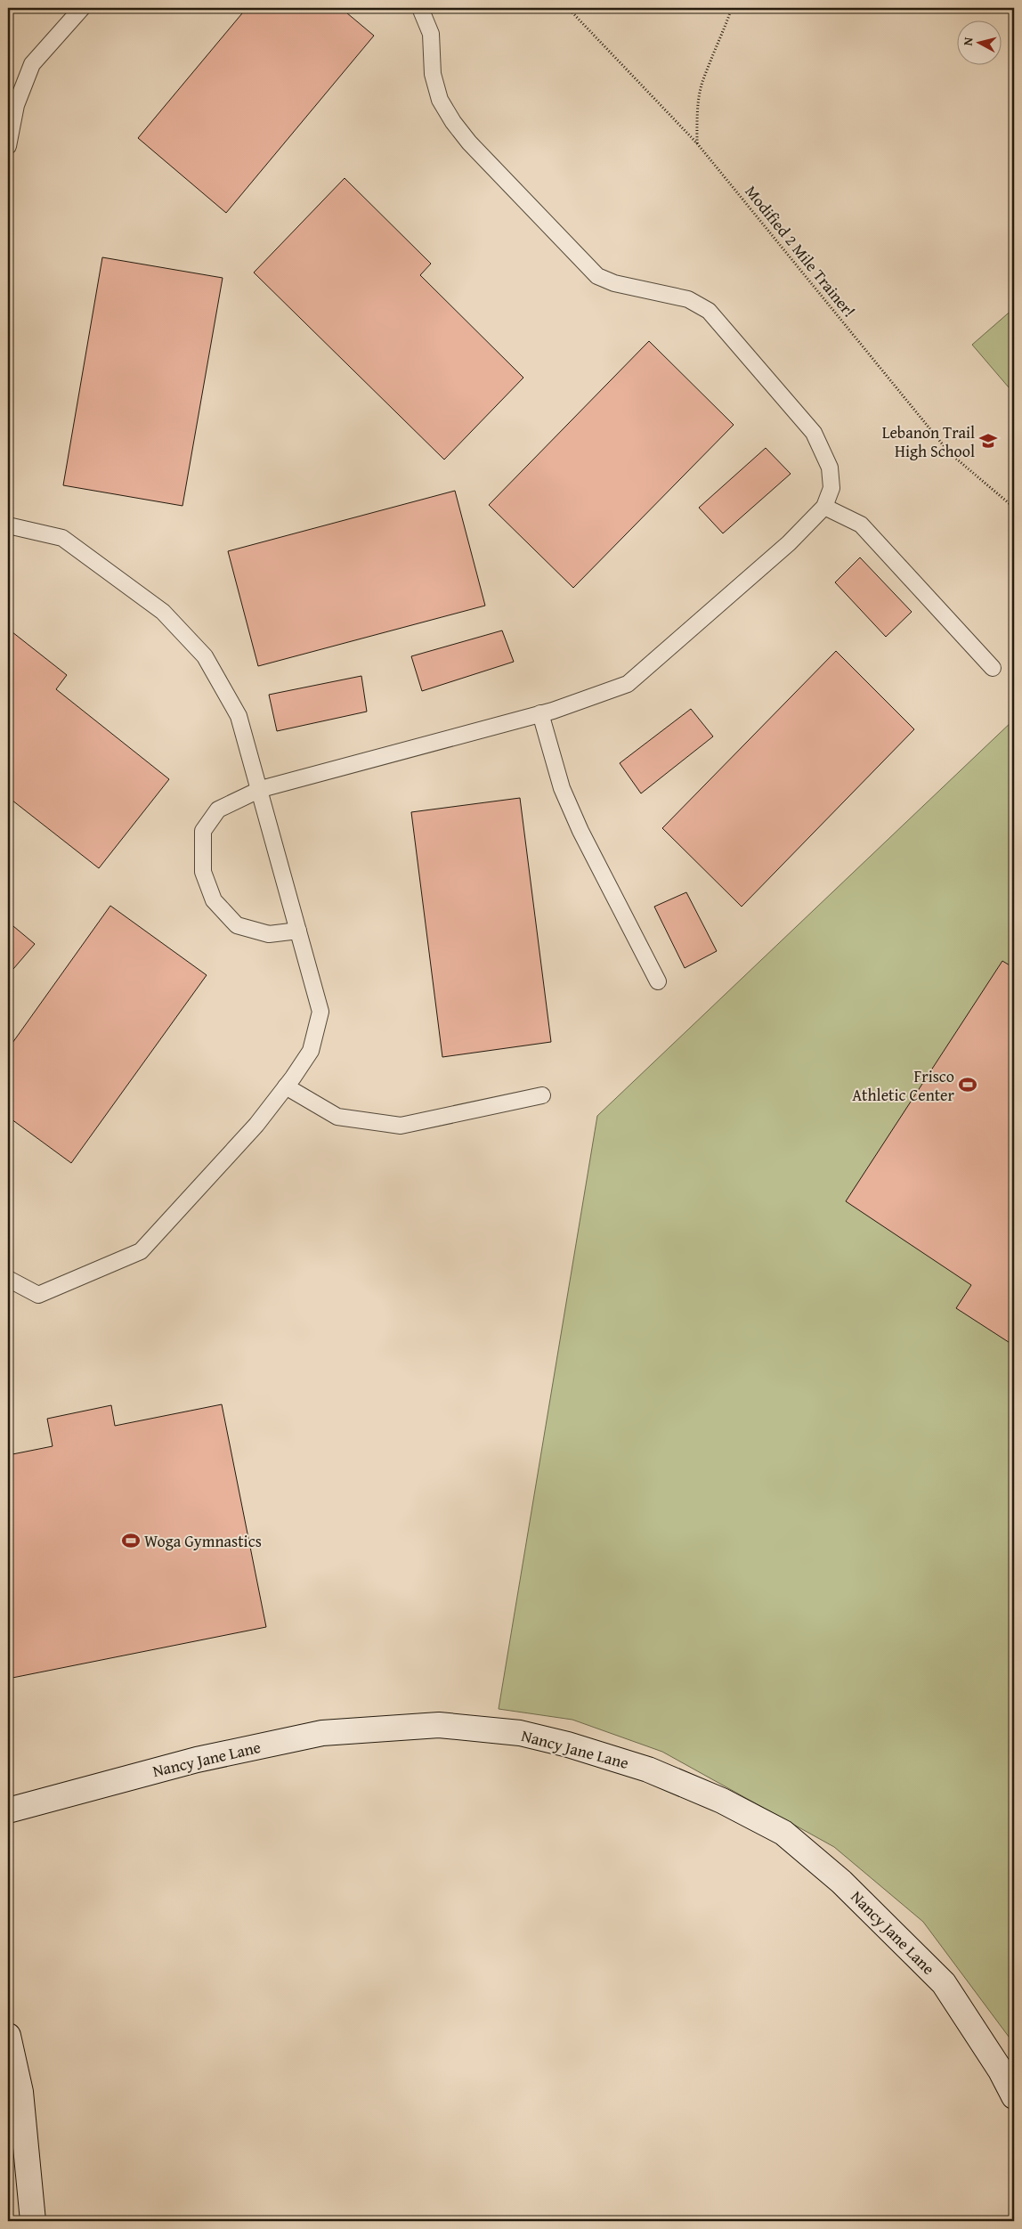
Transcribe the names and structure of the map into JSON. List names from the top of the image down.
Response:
{
  "streets": {
    "street": ["Nancy Jane Lane"],
    "path": ["Modified 2 Mile Trainer!"]
  },
  "places": {
    "school or university": ["Lebanon Trail High School"],
    "sports": ["Frisco Athletic Center", "Woga Gymnastics"]
  },
  "north": "left"
}
